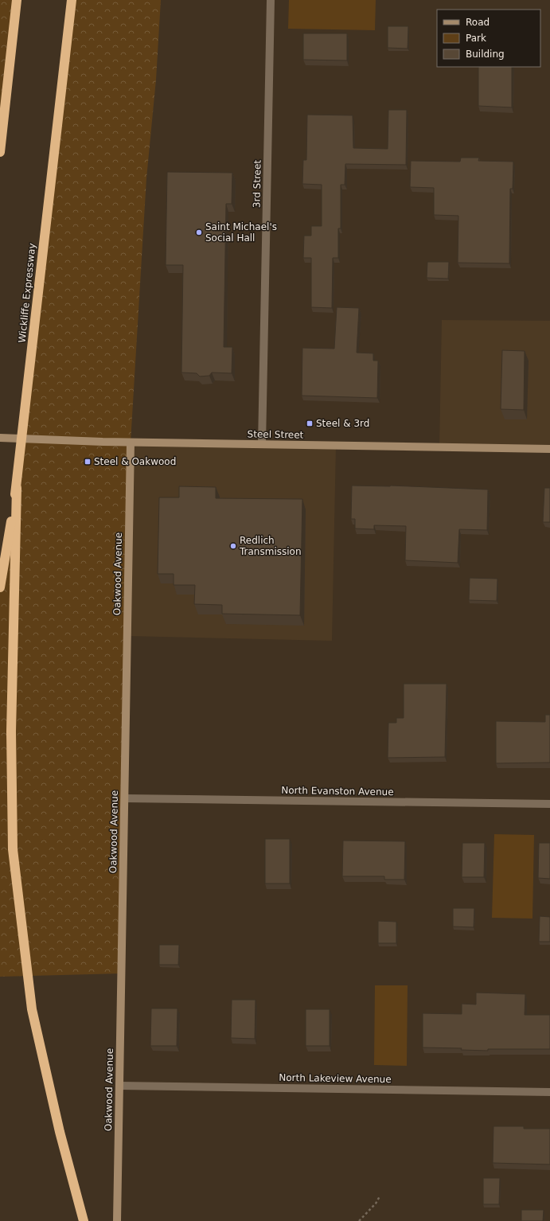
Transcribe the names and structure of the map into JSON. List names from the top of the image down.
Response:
{
  "streets": {
    "highway": ["Wickliffe Expressway"],
    "street": [
      "3rd Street",
      "Steel Street",
      "Oakwood Avenue",
      "North Evanston Avenue",
      "North Lakeview Avenue"
    ]
  },
  "crossings": [
    ["3rd Street", "Steel Street"],
    ["Steel Street", "Oakwood Avenue"],
    ["Oakwood Avenue", "North Evanston Avenue"],
    ["Oakwood Avenue", "North Lakeview Avenue"]
  ],
  "places": {
    "other": ["Saint Michael's Social Hall", "Redlich Transmission"],
    "transit": ["Steel & 3rd", "Steel & Oakwood"]
  },
  "legend": ["Road", "Park", "Building"]
}
